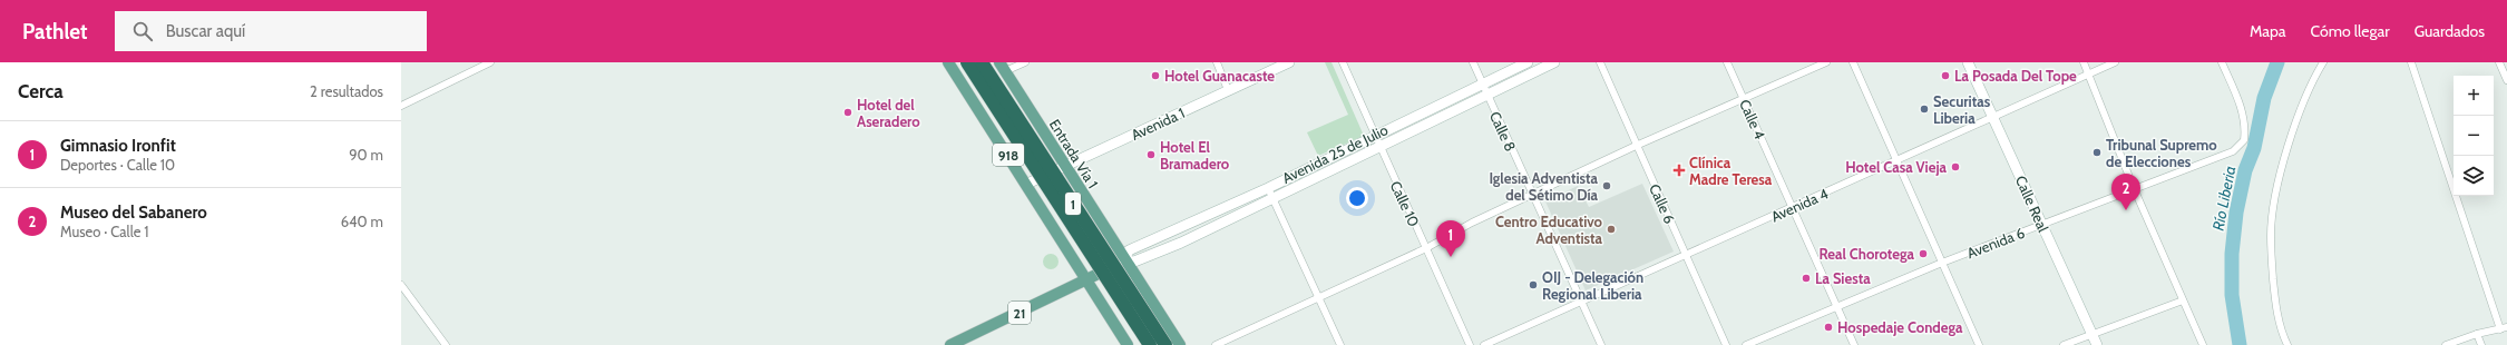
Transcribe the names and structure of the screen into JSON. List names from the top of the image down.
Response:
{
  "streets": {
    "highway": ["1"],
    "main road": [
      "Entrada Vía 1",
      "Avenida 25 de Julio",
      "918",
      "21"
    ],
    "street": [
      "Calle 4",
      "Avenida 1",
      "Calle 8",
      "Calle 10",
      "Calle 6",
      "Calle Real",
      "Avenida 4",
      "Avenida 6"
    ]
  },
  "crossings": [
    ["Calle 4", "Avenida 4"],
    ["Calle 4", "Avenida 6"],
    ["Avenida 1", "Entrada Vía 1"],
    ["Avenida 1", "918"],
    ["Calle 8", "Avenida 25 de Julio"],
    ["Calle 8", "Avenida 4"],
    ["Entrada Vía 1", "Avenida 25 de Julio"],
    ["Avenida 25 de Julio", "918"],
    ["Avenida 25 de Julio", "Calle 10"],
    ["Avenida 25 de Julio", "21"],
    ["918", "21"],
    ["Calle 6", "Avenida 4"],
    ["Calle Real", "Avenida 4"],
    ["Calle Real", "Avenida 6"]
  ],
  "water": ["Río Liberia"],
  "places": {
    "other": [
      "Hotel Guanacaste",
      "La Posada Del Tope",
      "Securitas Liberia",
      "Hotel del Aseradero",
      "Tribunal Supremo de Elecciones",
      "Hotel El Bramadero",
      "Hotel Casa Vieja",
      "Iglesia Adventista del Sétimo Día",
      "Centro Educativo Adventista",
      "Real Chorotega",
      "La Siesta",
      "OIJ - Delegación Regional Liberia",
      "Hospedaje Condega"
    ],
    "health": ["Clínica Madre Teresa"]
  },
  "page": {
    "header": "Pathlet",
    "search": "Buscar aquí",
    "nav": ["Mapa", "Cómo llegar", "Guardados"],
    "heading": ["Cerca", "2 resultados"],
    "map_buttons": ["+", "−"],
    "list": [
      {
        "mark": "1",
        "name": "Gimnasio Ironfit",
        "note": "Deportes · Calle 10",
        "value": "90 m"
      },
      {
        "mark": "2",
        "name": "Museo del Sabanero",
        "note": "Museo · Calle 1",
        "value": "640 m"
      }
    ],
    "pins": ["2", "1"]
  }
}
